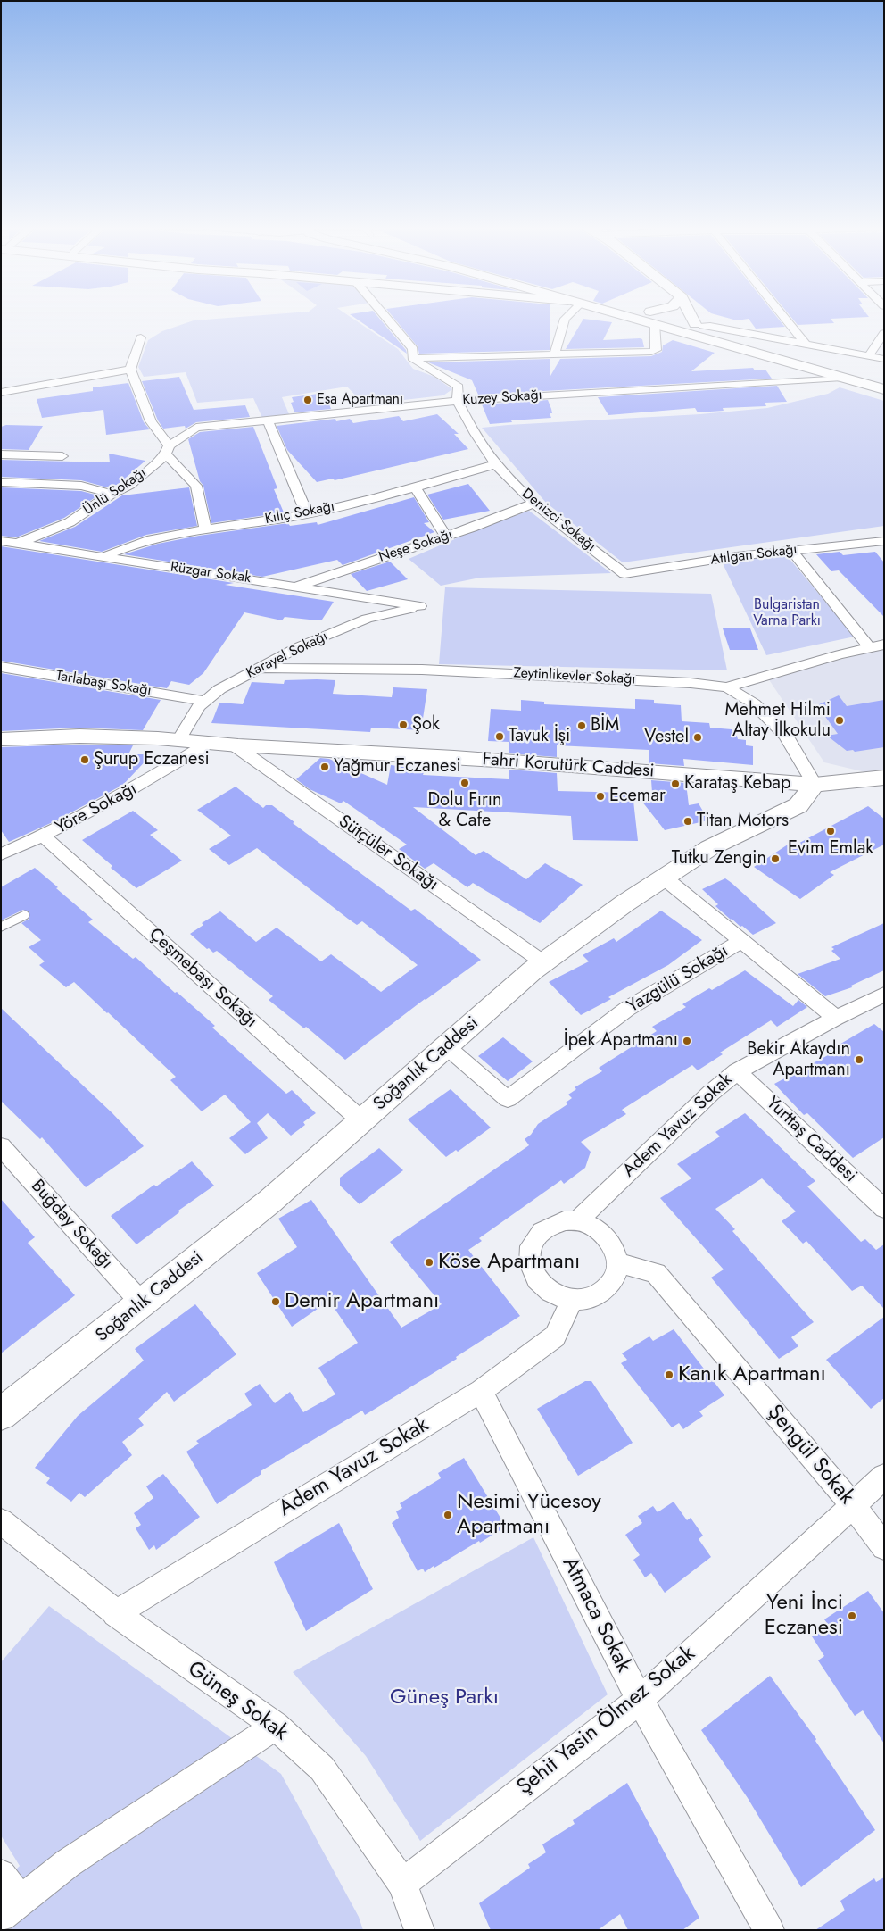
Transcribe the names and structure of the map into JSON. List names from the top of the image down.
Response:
{
  "streets": {
    "street": [
      "Kuzey Sokağı",
      "Ünlü Sokağı",
      "Kılıç Sokağı",
      "Denizci Sokağı",
      "Neşe Sokağı",
      "Atılgan Sokağı",
      "Rüzgar Sokak",
      "Karayel Sokağı",
      "Zeytinlikevler Sokağı",
      "Tarlabaşı Sokağı",
      "Fahri Korutürk Caddesi",
      "Yöre Sokağı",
      "Sütçüler Sokağı",
      "Çeşmebaşı Sokağı",
      "Yazgülü Sokağı",
      "Soğanlık Caddesi",
      "Adem Yavuz Sokak",
      "Yurttaş Caddesi",
      "Buğday Sokağı",
      "Şengül Sokak",
      "Atmaca Sokak",
      "Güneş Sokak",
      "Şehit Yasin Ölmez Sokak"
    ]
  },
  "crossings": [
    ["Kuzey Sokağı", "Ünlü Sokağı"],
    ["Kuzey Sokağı", "Denizci Sokağı"],
    ["Ünlü Sokağı", "Rüzgar Sokak"],
    ["Kılıç Sokağı", "Denizci Sokağı"],
    ["Kılıç Sokağı", "Rüzgar Sokak"],
    ["Denizci Sokağı", "Neşe Sokağı"],
    ["Denizci Sokağı", "Atılgan Sokağı"],
    ["Neşe Sokağı", "Rüzgar Sokak"],
    ["Rüzgar Sokak", "Karayel Sokağı"],
    ["Karayel Sokağı", "Zeytinlikevler Sokağı"],
    ["Karayel Sokağı", "Tarlabaşı Sokağı"],
    ["Karayel Sokağı", "Fahri Korutürk Caddesi"],
    ["Fahri Korutürk Caddesi", "Yöre Sokağı"],
    ["Fahri Korutürk Caddesi", "Sütçüler Sokağı"],
    ["Fahri Korutürk Caddesi", "Soğanlık Caddesi"],
    ["Yöre Sokağı", "Çeşmebaşı Sokağı"],
    ["Sütçüler Sokağı", "Soğanlık Caddesi"],
    ["Çeşmebaşı Sokağı", "Soğanlık Caddesi"],
    ["Yazgülü Sokağı", "Soğanlık Caddesi"],
    ["Soğanlık Caddesi", "Buğday Sokağı"],
    ["Adem Yavuz Sokak", "Yurttaş Caddesi"],
    ["Adem Yavuz Sokak", "Şengül Sokak"],
    ["Adem Yavuz Sokak", "Atmaca Sokak"],
    ["Adem Yavuz Sokak", "Güneş Sokak"],
    ["Şengül Sokak", "Şehit Yasin Ölmez Sokak"],
    ["Atmaca Sokak", "Şehit Yasin Ölmez Sokak"],
    ["Güneş Sokak", "Şehit Yasin Ölmez Sokak"]
  ],
  "parks": ["Bulgaristan Varna Parkı", "Güneş Parkı"],
  "places": [
    "Esa Apartmanı",
    "Mehmet Hilmi Altay İlkokulu",
    "Şok",
    "BİM",
    "Tavuk İşi",
    "Vestel",
    "Şurup Eczanesi",
    "Yağmur Eczanesi",
    "Dolu Fırın & Cafe",
    "Karataş Kebap",
    "Ecemar",
    "Titan Motors",
    "Evim Emlak",
    "Tutku Zengin",
    "İpek Apartmanı",
    "Bekir Akaydın Apartmanı",
    "Köse Apartmanı",
    "Demir Apartmanı",
    "Kanık Apartmanı",
    "Nesimi Yücesoy Apartmanı",
    "Yeni İnci Eczanesi"
  ]
}
